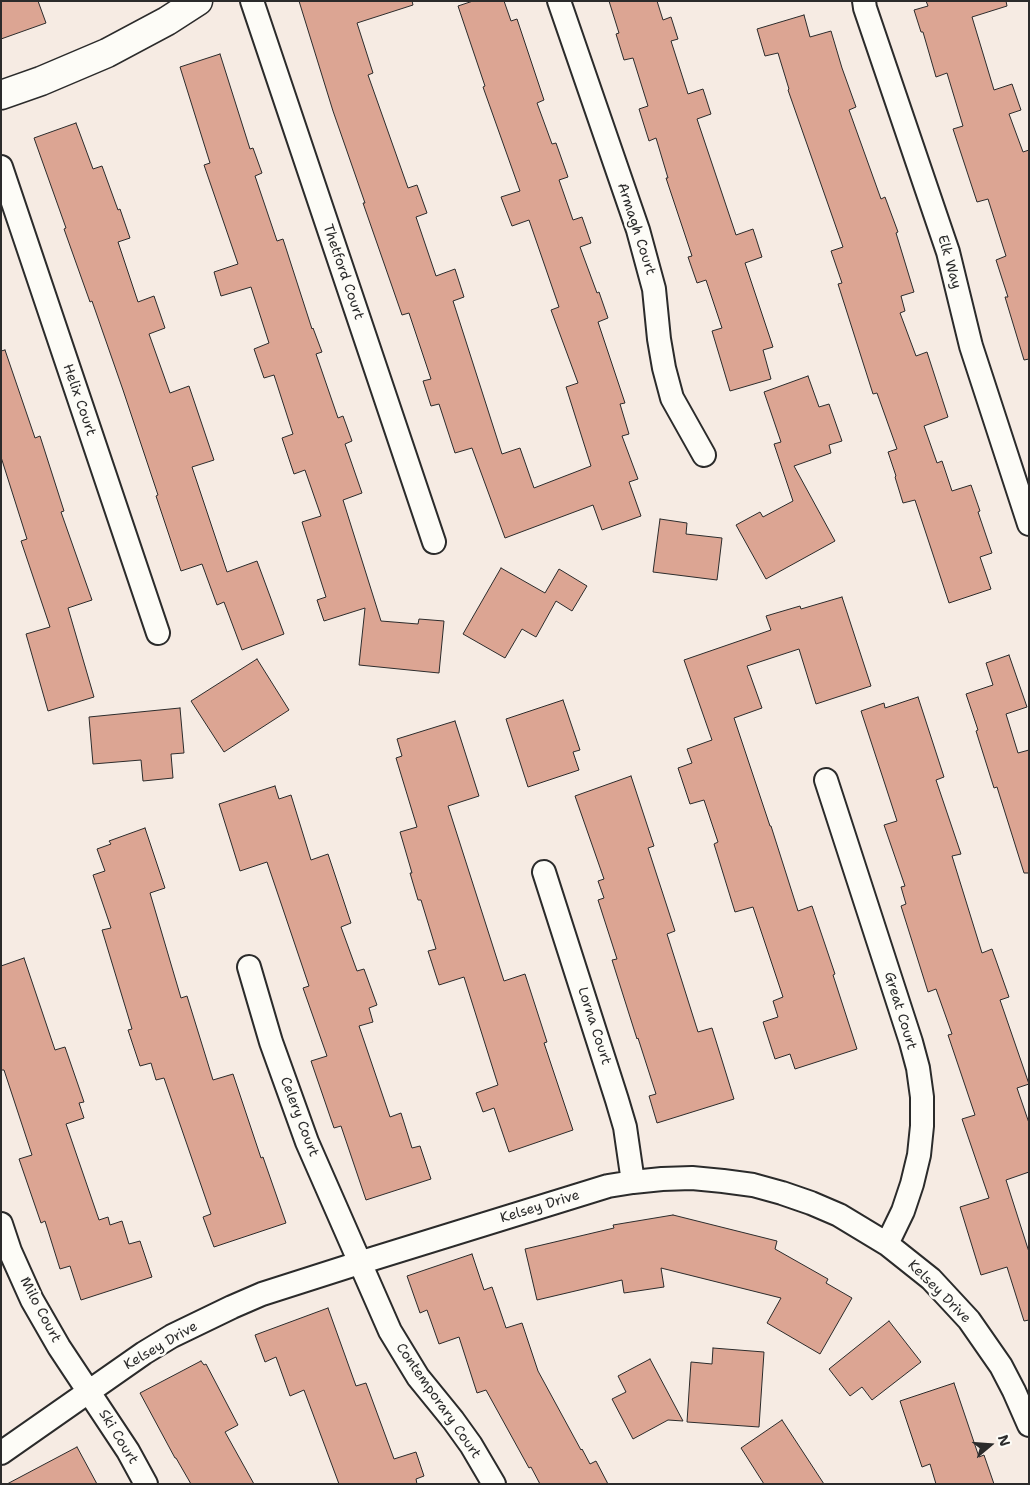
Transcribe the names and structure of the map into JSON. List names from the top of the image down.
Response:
{
  "streets": {
    "street": [
      "Armagh Court",
      "Elk Way",
      "Thetford Court",
      "Helix Court",
      "Great Court",
      "Lorna Court",
      "Celery Court",
      "Kelsey Drive",
      "Milo Court",
      "Contemporary Court",
      "Ski Court"
    ]
  },
  "crossings": [
    ["Great Court", "Kelsey Drive"],
    ["Lorna Court", "Kelsey Drive"],
    ["Celery Court", "Kelsey Drive"],
    ["Celery Court", "Contemporary Court"],
    ["Kelsey Drive", "Milo Court"],
    ["Kelsey Drive", "Contemporary Court"],
    ["Kelsey Drive", "Ski Court"],
    ["Milo Court", "Ski Court"]
  ],
  "north": "right"
}
